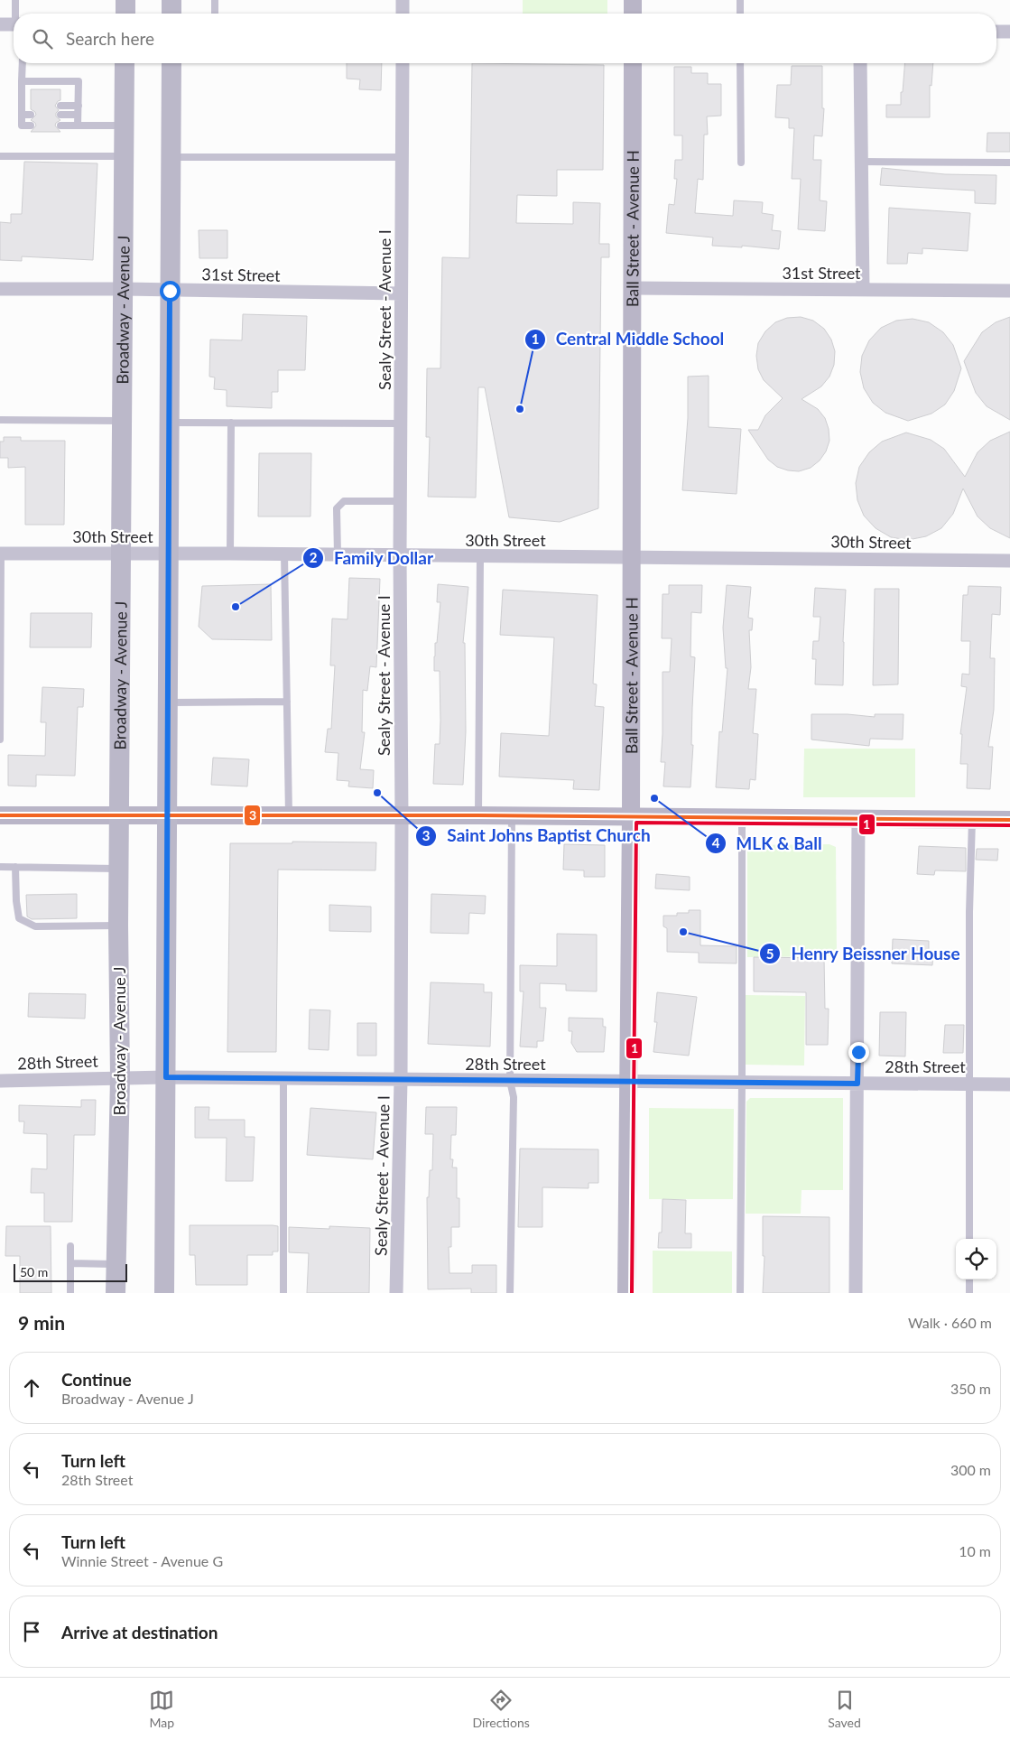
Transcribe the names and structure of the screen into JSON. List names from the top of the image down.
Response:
{
  "streets": {
    "main road": ["Broadway - Avenue J"],
    "street": [
      "Ball Street - Avenue H",
      "31st Street",
      "Sealy Street - Avenue I",
      "30th Street",
      "28th Street"
    ]
  },
  "crossings": [
    ["Ball Street - Avenue H", "31st Street"],
    ["Ball Street - Avenue H", "30th Street"],
    ["Ball Street - Avenue H", "28th Street"],
    ["31st Street", "Broadway - Avenue J"],
    ["31st Street", "Sealy Street - Avenue I"],
    ["Broadway - Avenue J", "30th Street"],
    ["Broadway - Avenue J", "28th Street"],
    ["Sealy Street - Avenue I", "30th Street"],
    ["Sealy Street - Avenue I", "28th Street"]
  ],
  "places": [
    "Central Middle School",
    "Family Dollar",
    "Saint Johns Baptist Church",
    "MLK & Ball",
    "Henry Beissner House"
  ],
  "lines": ["transit line 3", "transit line 1"],
  "scale_bar": "50 m",
  "page": {
    "search": "Search here",
    "scale": "50 m",
    "heading": ["9 min", "Walk · 660 m"],
    "list": [
      ["Continue", "Broadway - Avenue J", "350 m"],
      ["Turn left", "28th Street", "300 m"],
      ["Turn left", "Winnie Street - Avenue G", "10 m"],
      "Arrive at destination"
    ],
    "nav": ["Map", "Directions", "Saved"]
  }
}
